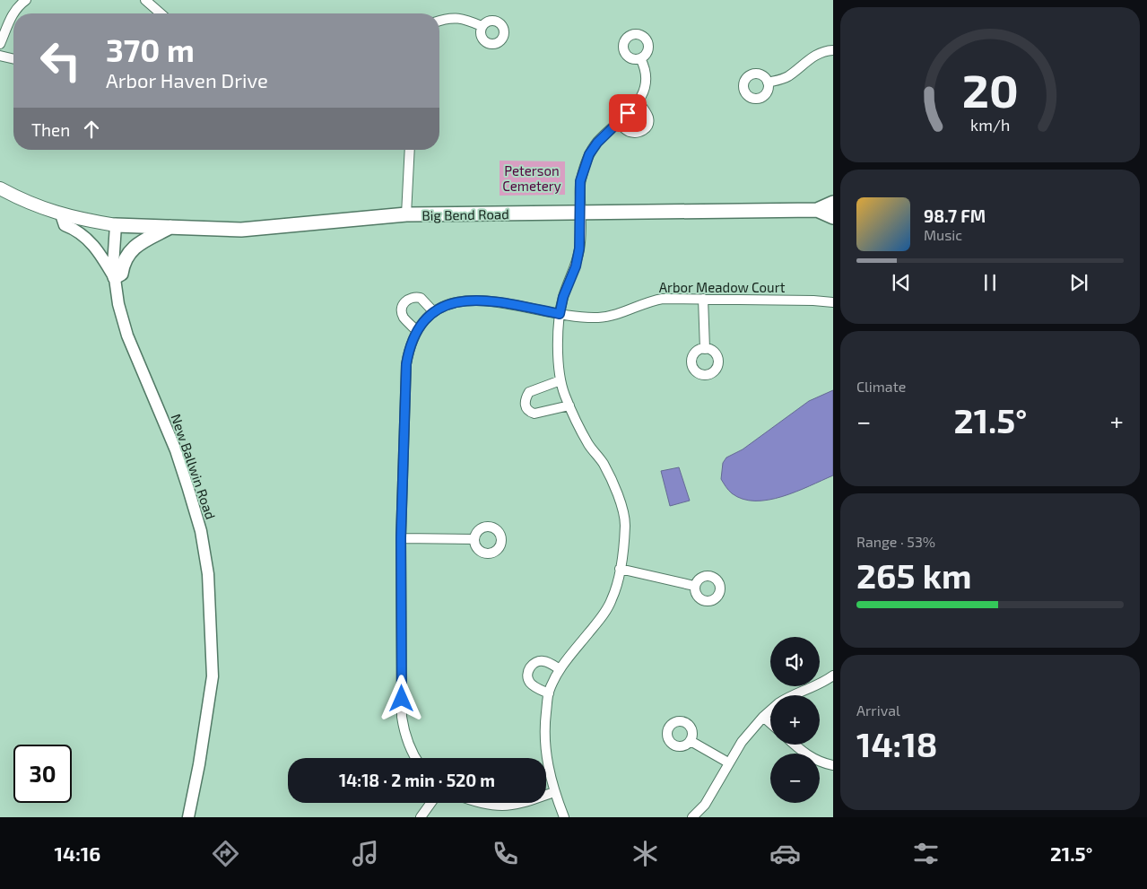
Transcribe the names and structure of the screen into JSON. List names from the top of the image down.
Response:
{
  "streets": {
    "main road": ["Big Bend Road"],
    "street": ["Arbor Meadow Court", "New Ballwin Road"]
  },
  "crossings": [
    ["Big Bend Road", "New Ballwin Road"]
  ],
  "parks": ["Peterson Cemetery"],
  "page": {
    "turn": ["370 m", "Arbor Haven Drive"],
    "then": "Then",
    "song": ["98.7 FM", "Music"],
    "tile": [
      "Climate",
      ["Range · 53%", "265 km"],
      ["Arrival", "14:18"]
    ],
    "heat": ["−", "21.5°", "+"],
    "map_buttons": ["+", "−"],
    "limit": "30",
    "trip": "14:18 · 2 min · 520 m",
    "tabs": ["14:16", "21.5°"],
    "gauge": ["20", "km/h"]
  }
}
